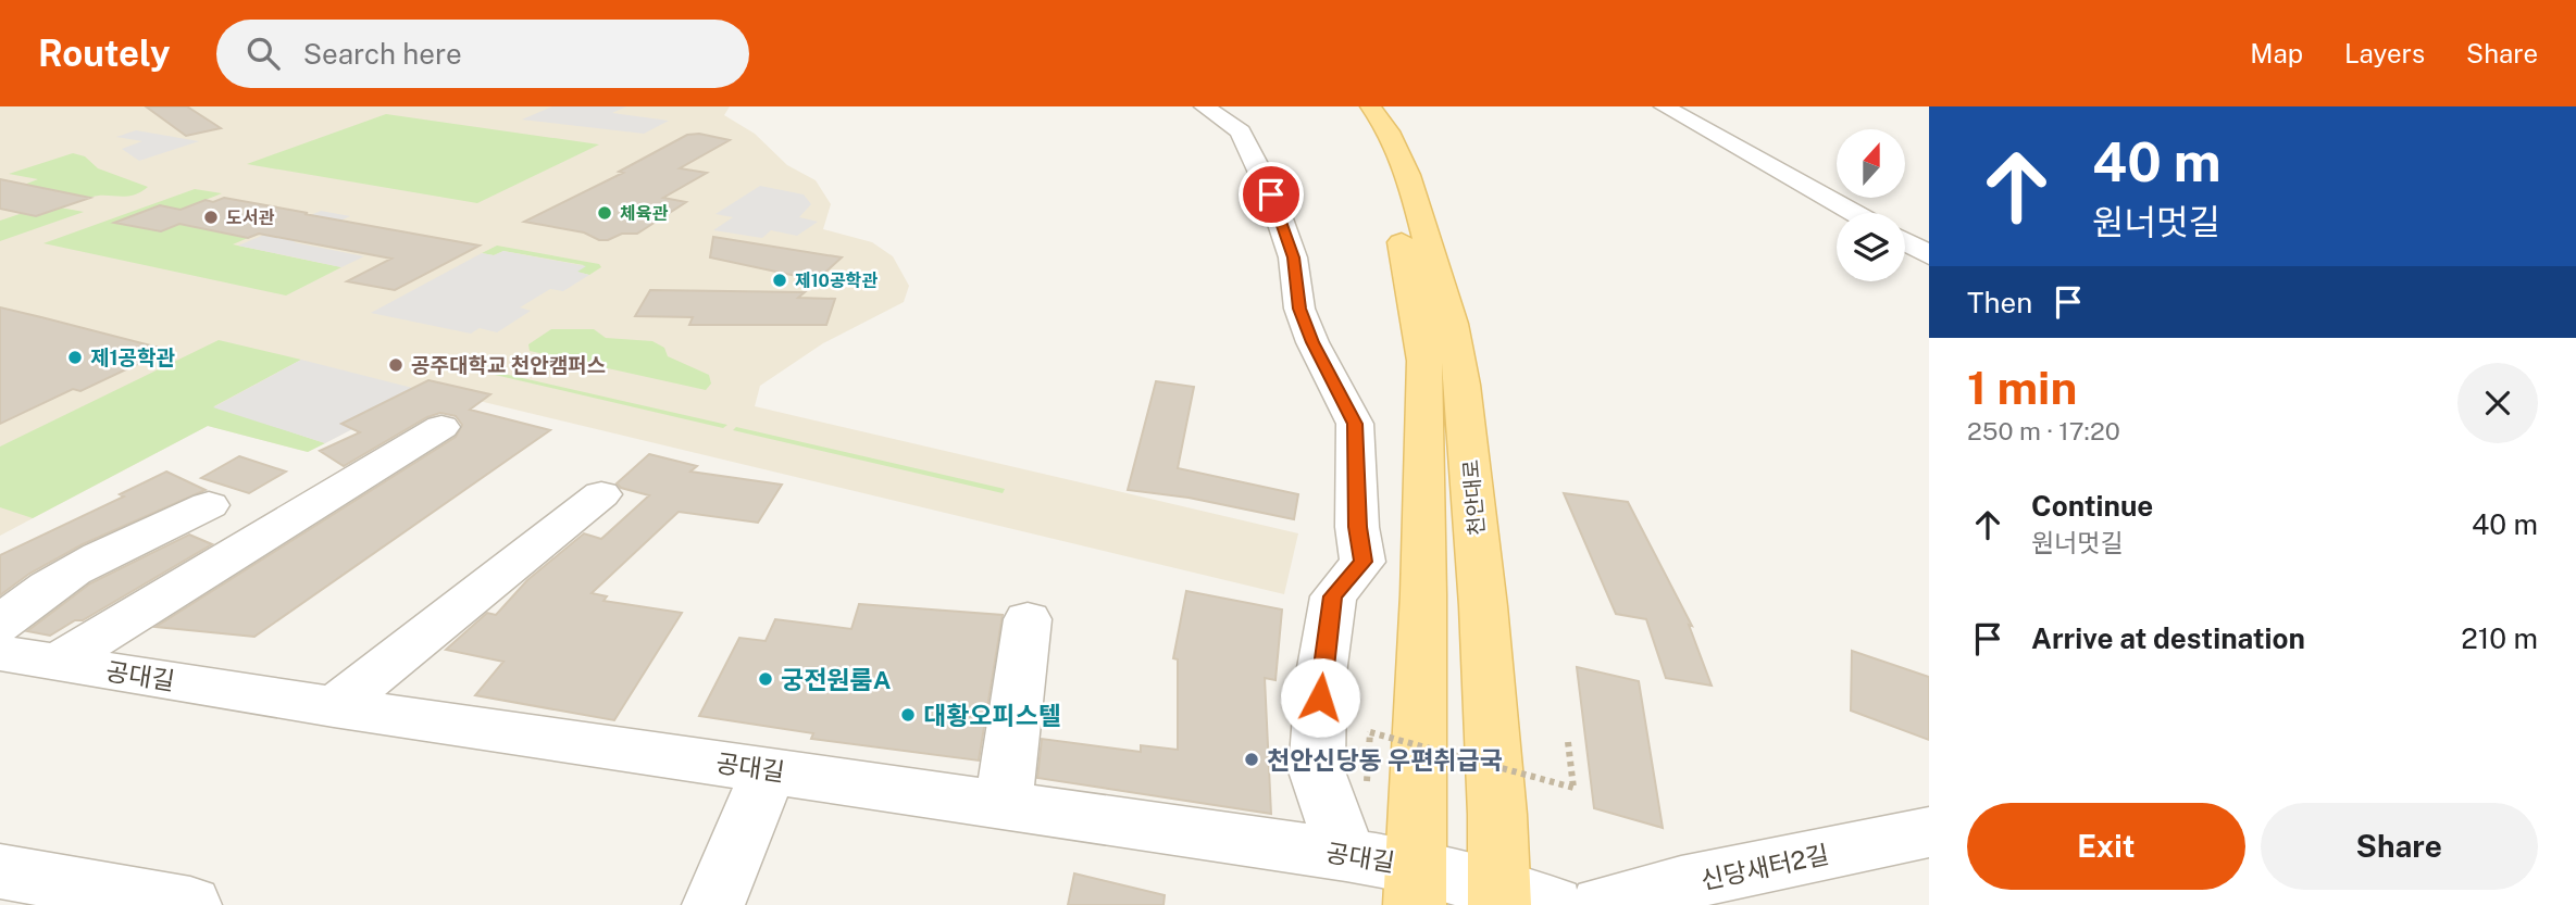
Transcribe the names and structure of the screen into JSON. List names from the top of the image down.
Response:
{
  "streets": {
    "main road": ["천안대로"],
    "street": ["공대길", "신당새터2길"]
  },
  "crossings": [
    ["천안대로", "공대길"]
  ],
  "places": [
    "체육관",
    "도서관",
    "제10공학관",
    "제1공학관",
    "공주대학교 천안캠퍼스",
    "궁전원룸A",
    "대황오피스텔",
    "천안신당동 우편취급국"
  ],
  "north": "top",
  "page": {
    "header": "Routely",
    "search": "Search here",
    "nav": ["Map", "Layers", "Share"],
    "turn": ["40 m", "원너멋길"],
    "then": "Then",
    "heading": ["1 min", "250 m · 17:20"],
    "list": [
      {
        "name": "Continue",
        "note": "원너멋길",
        "value": "40 m"
      },
      {
        "name": "Arrive at destination",
        "value": "210 m"
      }
    ],
    "buttons": ["Exit", "Share"]
  }
}
